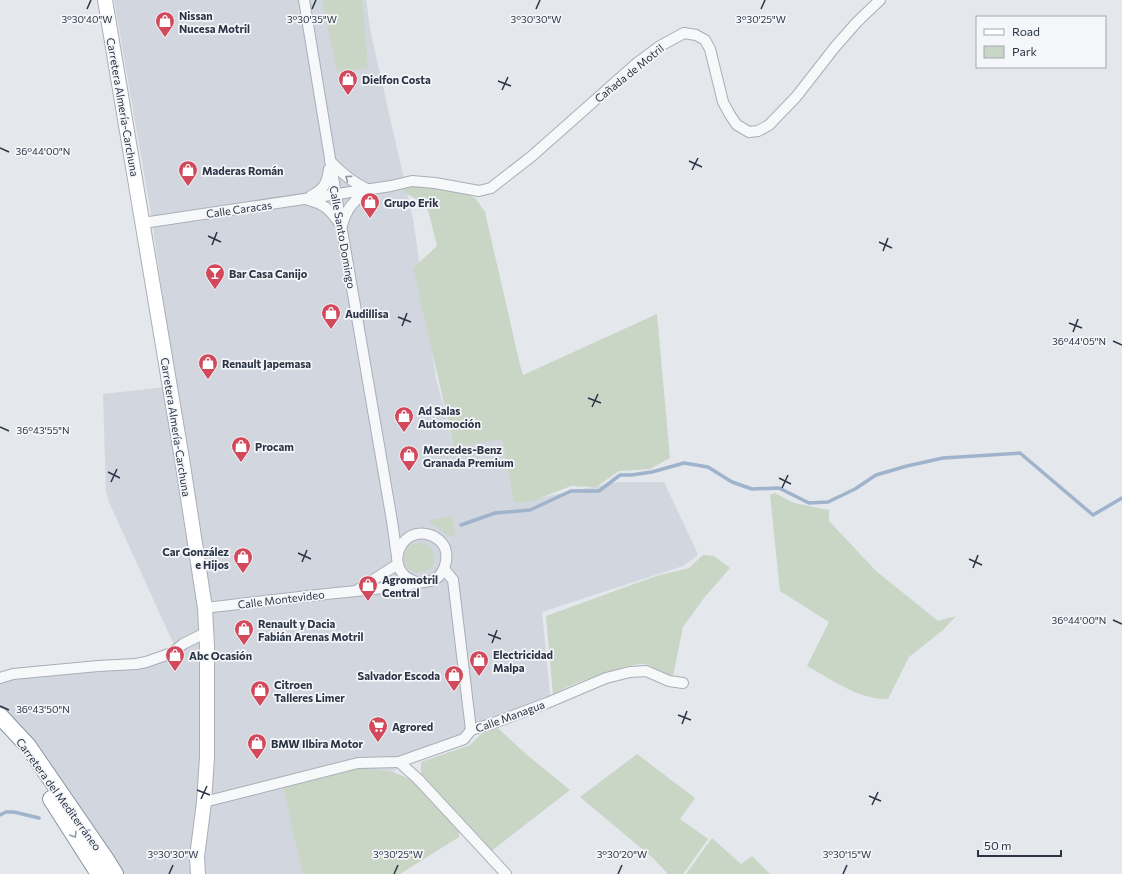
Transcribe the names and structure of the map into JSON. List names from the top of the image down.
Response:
{
  "streets": {
    "highway": ["Carretera del Mediterráneo"],
    "main road": ["Carretera Almería-Carchuna"],
    "street": [
      "Cañada de Motril",
      "Calle Caracas",
      "Calle Santo Domingo",
      "Calle Montevideo",
      "Calle Managua"
    ]
  },
  "crossings": [
    ["Cañada de Motril", "Calle Caracas"],
    ["Cañada de Motril", "Calle Santo Domingo"],
    ["Carretera Almería-Carchuna", "Calle Caracas"],
    ["Carretera Almería-Carchuna", "Calle Montevideo"],
    ["Calle Caracas", "Calle Santo Domingo"],
    ["Calle Santo Domingo", "Calle Montevideo"],
    ["Calle Santo Domingo", "Calle Managua"],
    ["Calle Montevideo", "Calle Managua"]
  ],
  "places": {
    "shop": [
      "Nissan Nucesa Motril",
      "Dielfon Costa",
      "Maderas Román",
      "Grupo Erik",
      "Audillisa",
      "Renault Japemasa",
      "Ad Salas Automoción",
      "Procam",
      "Mercedes-Benz Granada Premium",
      "Car González e Hijos",
      "Agromotril Central",
      "Renault y Dacia Fabián Arenas Motril",
      "Abc Ocasión",
      "Electricidad Malpa",
      "Salvador Escoda",
      "Citroen Talleres Limer",
      "BMW Ilbira Motor"
    ],
    "bar": ["Bar Casa Canijo"],
    "supermarket": ["Agrored"]
  },
  "legend": ["Road", "Park"],
  "scale_bar": "50 m",
  "coordinates": [
    "3°30'40\"W",
    "3°30'35\"W",
    "3°30'30\"W",
    "3°30'25\"W",
    "36°44'00\"N",
    "36°44'05\"N",
    "36°43'55\"N",
    "36°43'50\"N",
    "3°30'20\"W",
    "3°30'15\"W"
  ]
}
